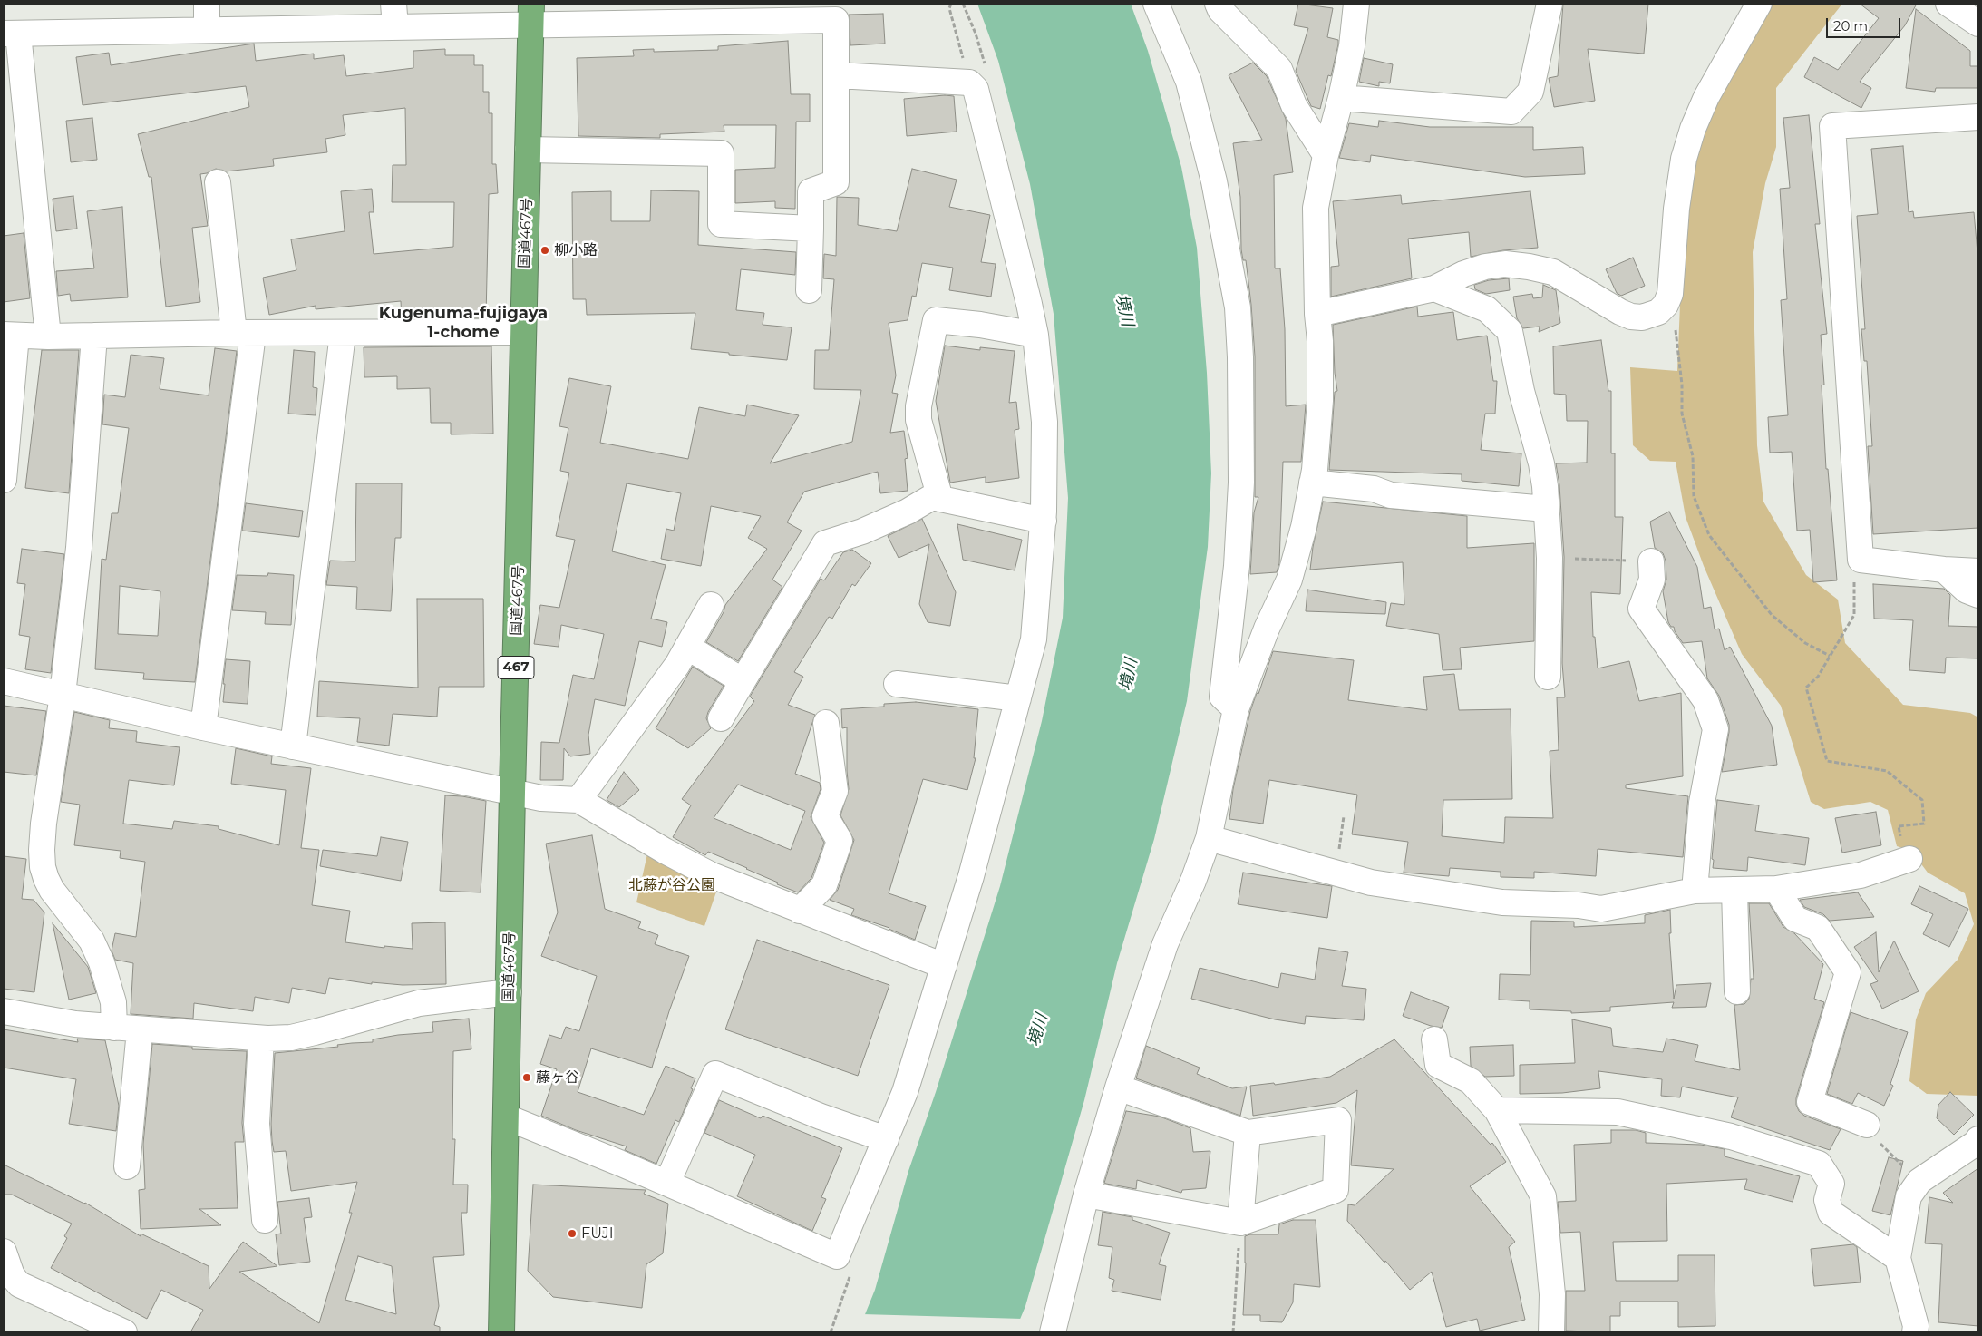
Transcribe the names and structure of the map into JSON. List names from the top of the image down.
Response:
{
  "streets": {
    "highway": ["国道467号", "467"]
  },
  "districts": ["Kugenuma-fujigaya 1-chome"],
  "water": ["境川"],
  "parks": ["北藤が谷公園"],
  "places": ["柳小路", "藤ヶ谷", "FUJI"],
  "scale_bar": "20 m"
}
